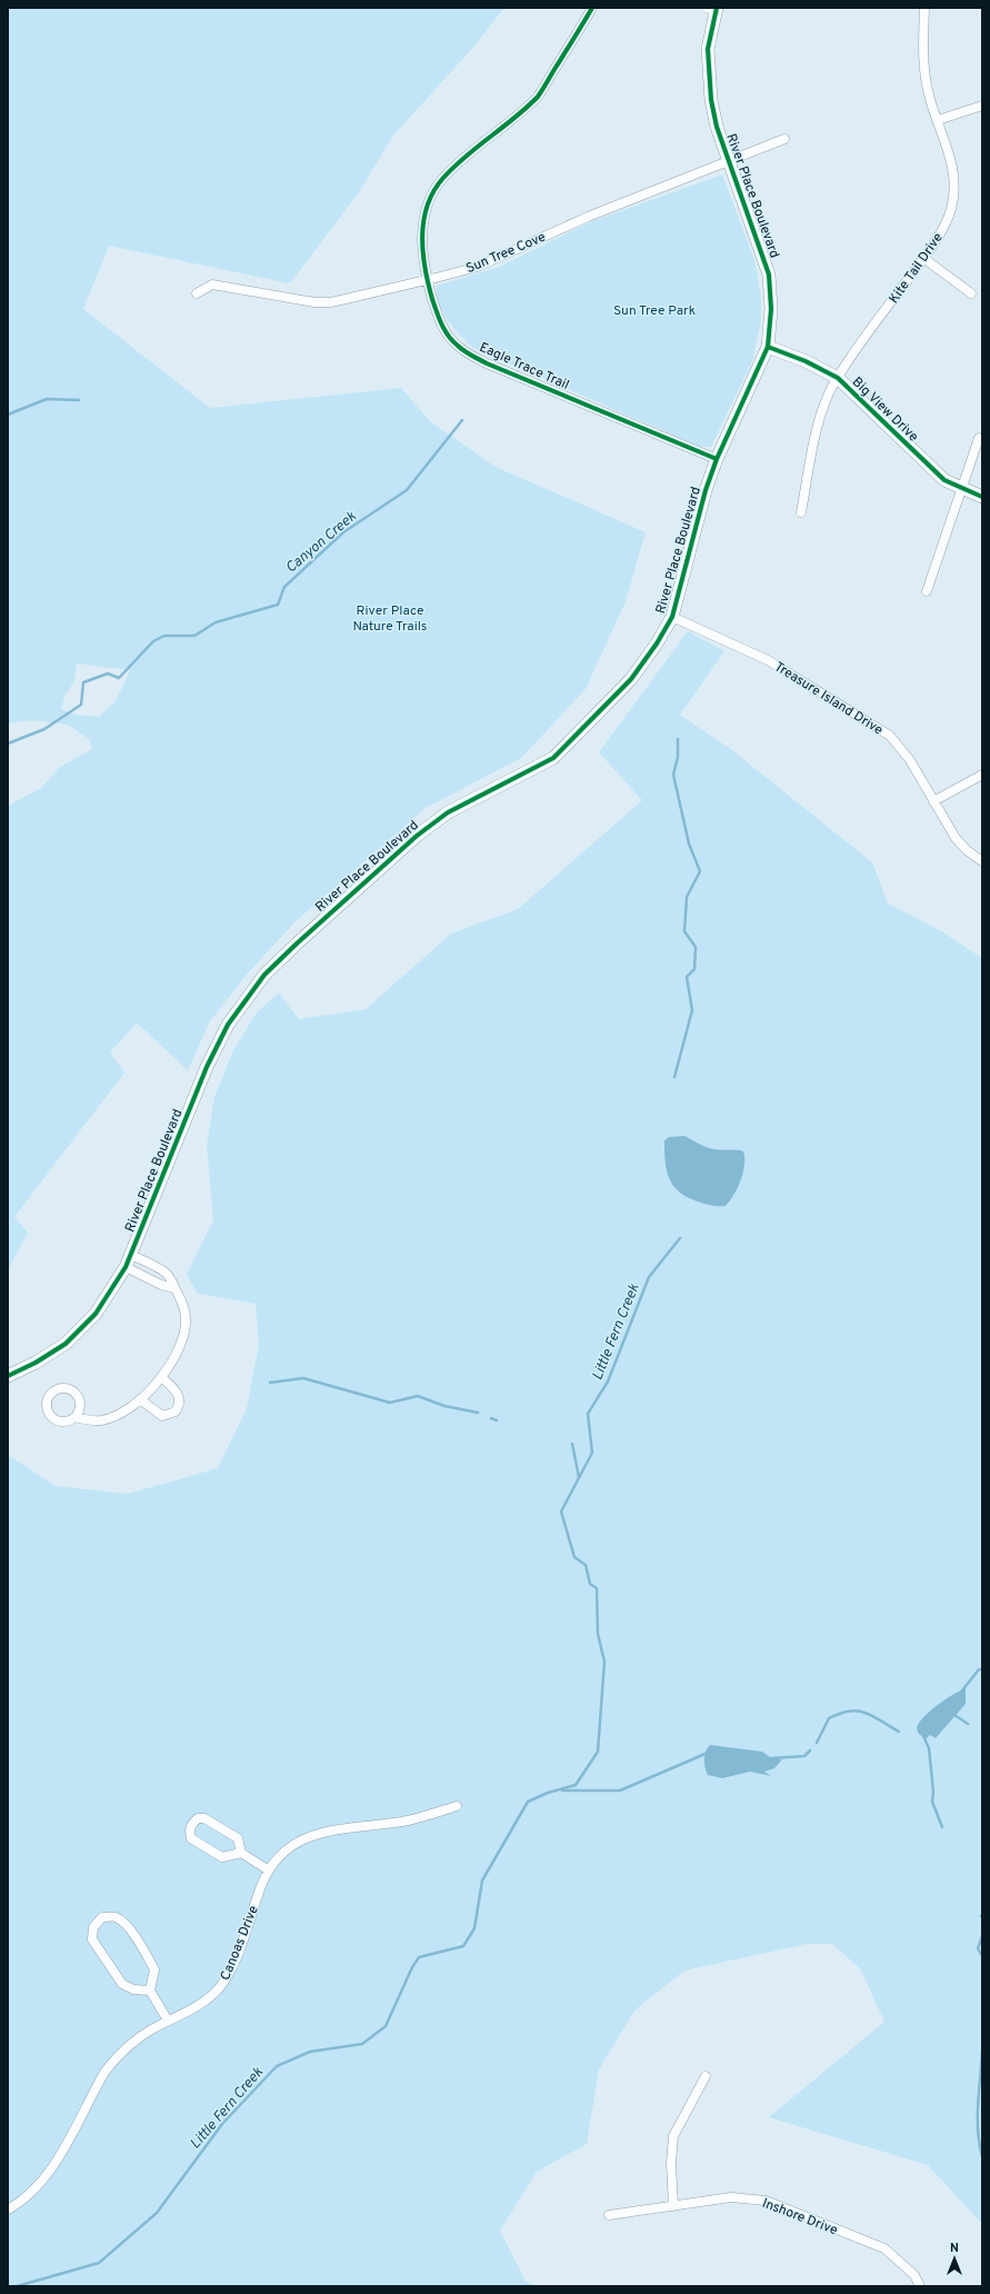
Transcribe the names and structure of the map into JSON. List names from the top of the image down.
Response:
{
  "streets": {
    "street": [
      "River Place Boulevard",
      "Sun Tree Cove",
      "Kite Tail Drive",
      "Eagle Trace Trail",
      "Big View Drive",
      "Treasure Island Drive",
      "Canoas Drive",
      "Inshore Drive"
    ]
  },
  "crossings": [
    ["River Place Boulevard", "Sun Tree Cove"],
    ["River Place Boulevard", "Eagle Trace Trail"],
    ["River Place Boulevard", "Big View Drive"],
    ["River Place Boulevard", "Treasure Island Drive"],
    ["Sun Tree Cove", "Eagle Trace Trail"],
    ["Kite Tail Drive", "Big View Drive"]
  ],
  "water": ["Canyon Creek", "Little Fern Creek"],
  "parks": ["Sun Tree Park", "River Place Nature Trails"],
  "north": "top"
}
